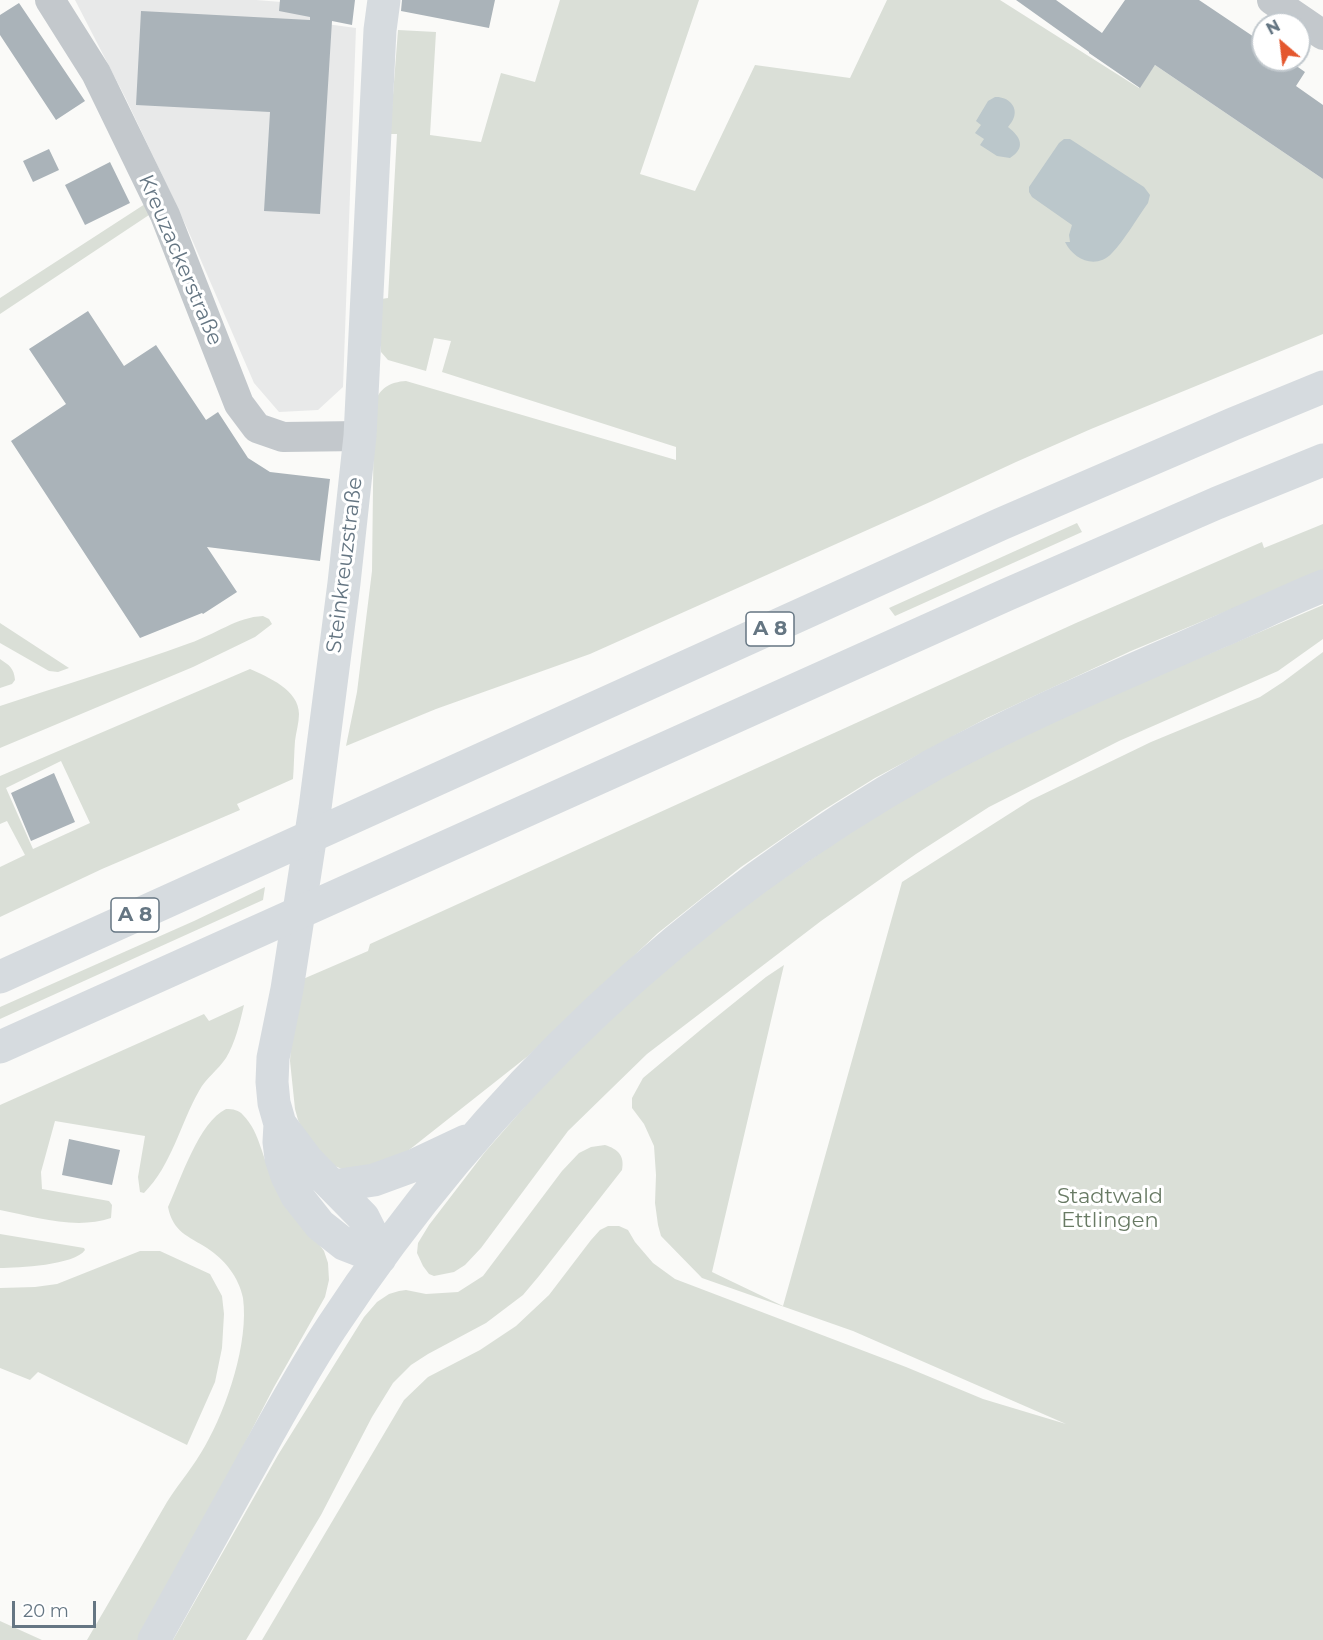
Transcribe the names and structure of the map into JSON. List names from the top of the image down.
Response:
{
  "streets": {
    "main road": ["Steinkreuzstraße", "A 8"],
    "street": ["Kreuzackerstraße"]
  },
  "crossings": [
    ["Kreuzackerstraße", "Steinkreuzstraße"]
  ],
  "parks": ["Stadtwald Ettlingen"],
  "scale_bar": "20 m",
  "north": "top left"
}
